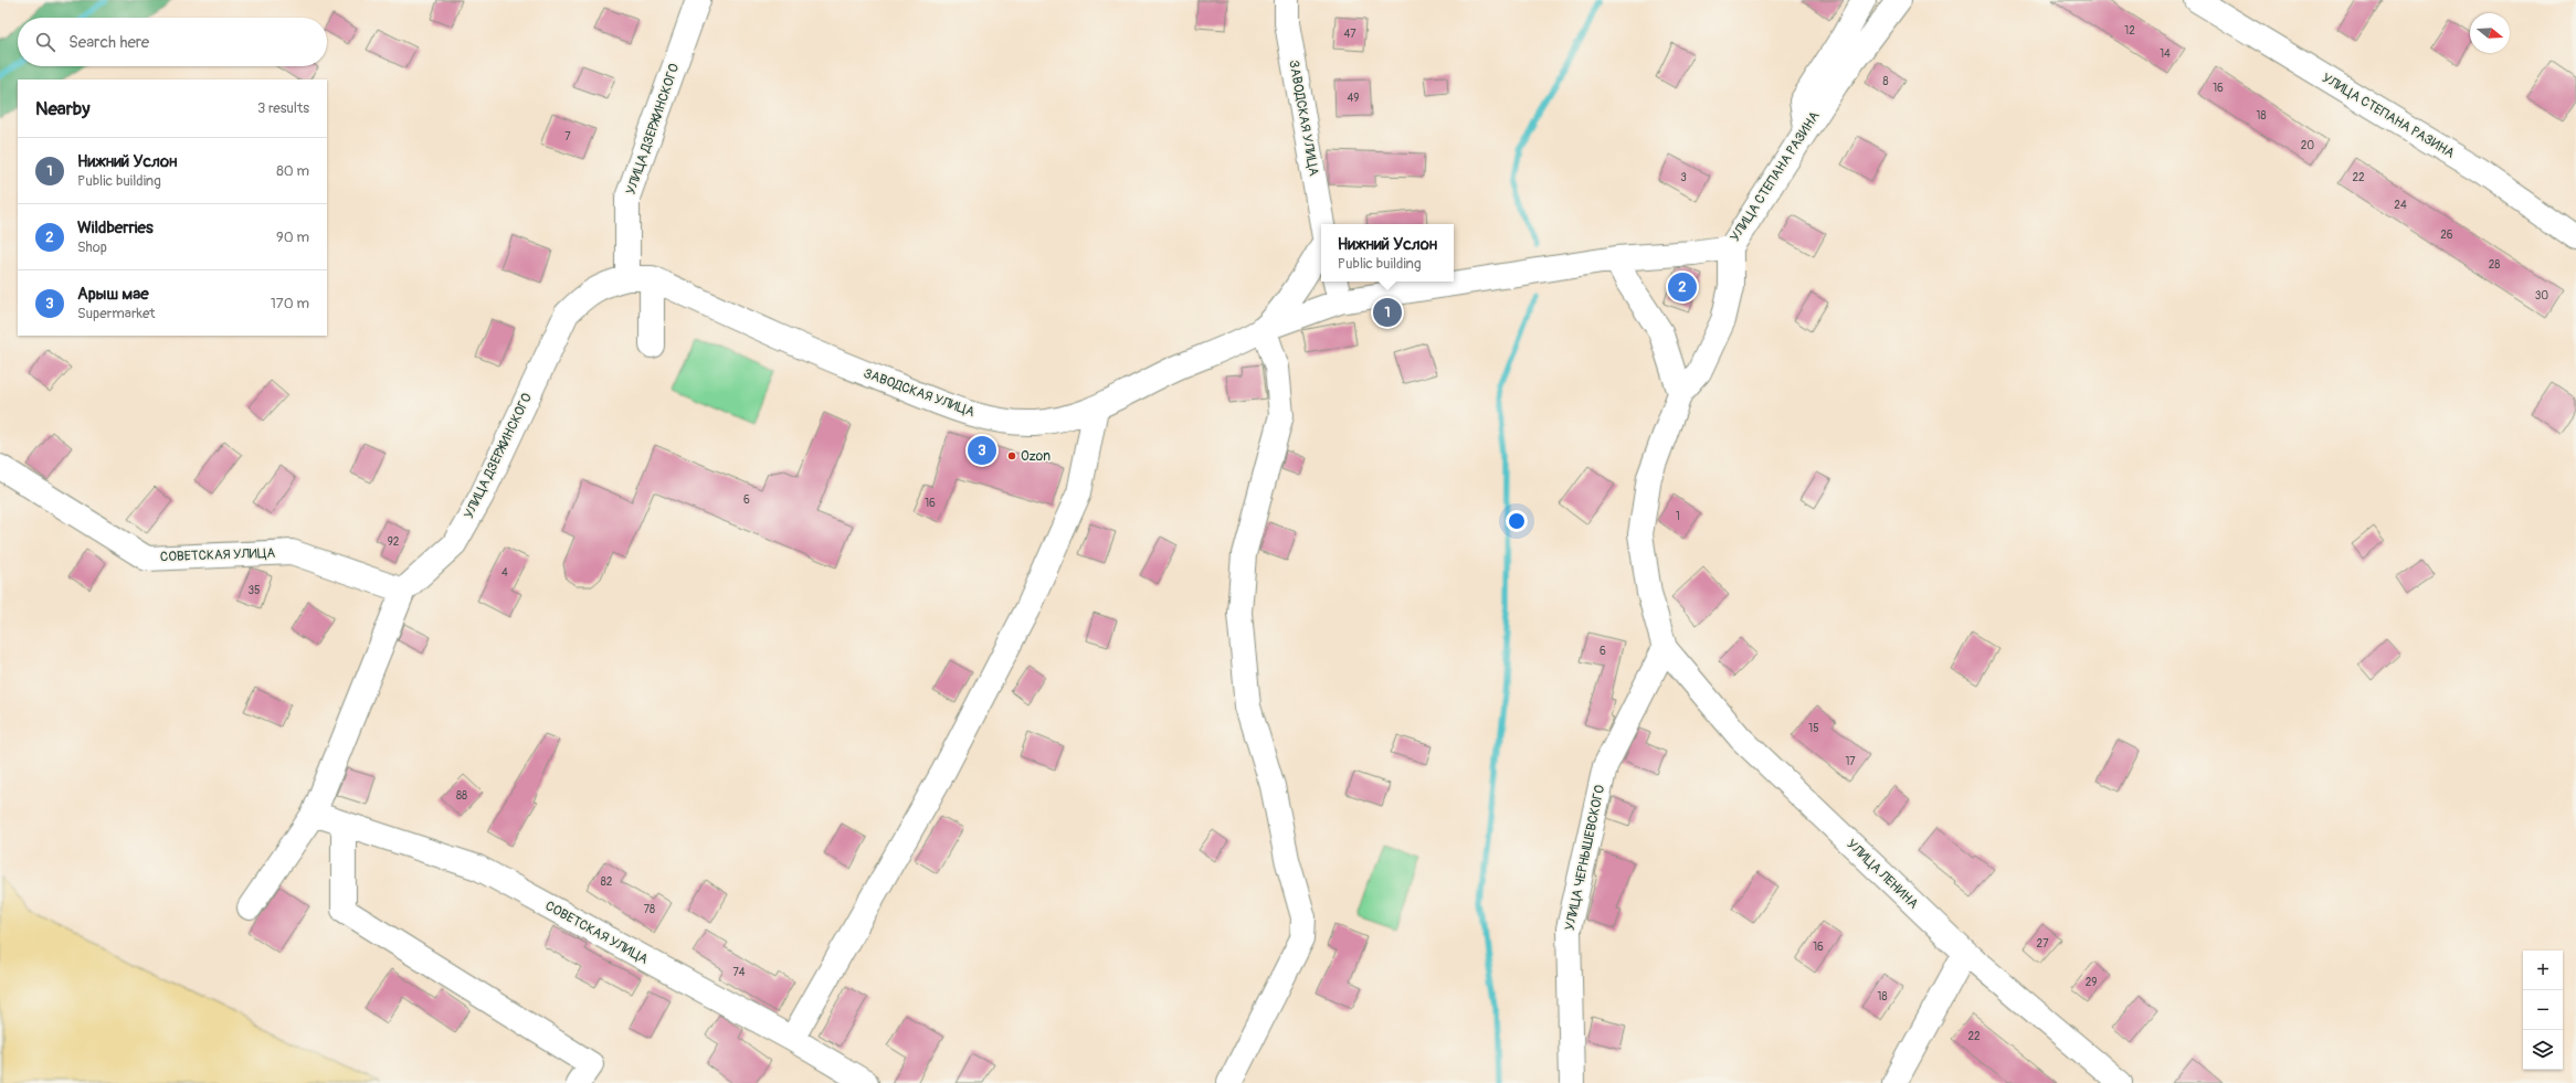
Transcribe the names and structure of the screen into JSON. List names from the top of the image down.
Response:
{
  "streets": {
    "street": [
      "УЛИЦА СТЕПАНА РАЗИНА",
      "ЗАВОДСКАЯ УЛИЦА",
      "УЛИЦА ДЗЕРЖИНСКОГО",
      "СОВЕТСКАЯ УЛИЦА",
      "УЛИЦА ЧЕРНЫШЕВСКОГО",
      "УЛИЦА ЛЕНИНА"
    ]
  },
  "crossings": [
    ["УЛИЦА СТЕПАНА РАЗИНА", "УЛИЦА ЧЕРНЫШЕВСКОГО"],
    ["УЛИЦА СТЕПАНА РАЗИНА", "УЛИЦА ЛЕНИНА"],
    ["ЗАВОДСКАЯ УЛИЦА", "УЛИЦА ДЗЕРЖИНСКОГО"],
    ["УЛИЦА ДЗЕРЖИНСКОГО", "СОВЕТСКАЯ УЛИЦА"],
    ["УЛИЦА ЧЕРНЫШЕВСКОГО", "УЛИЦА ЛЕНИНА"]
  ],
  "places": ["Ozon"],
  "house_numbers": [
    "12",
    "47",
    "14",
    "8",
    "16",
    "49",
    "18",
    "7",
    "20",
    "3",
    "22",
    "24",
    "26",
    "28",
    "30",
    "6",
    "16",
    "1",
    "92",
    "4",
    "35",
    "6",
    "15",
    "17",
    "88",
    "82",
    "78",
    "27",
    "16",
    "74",
    "29",
    "18",
    "22"
  ],
  "north": "right",
  "page": {
    "search": "Search here",
    "heading": ["Nearby", "3 results"],
    "list": [
      {
        "mark": "1",
        "name": "Нижний Услон",
        "note": "Public building",
        "value": "80 m"
      },
      {
        "mark": "2",
        "name": "Wildberries",
        "note": "Shop",
        "value": "90 m"
      },
      {
        "mark": "3",
        "name": "Арыш мае",
        "note": "Supermarket",
        "value": "170 m"
      }
    ],
    "popup": ["Нижний Услон", "Public building"],
    "pins": ["2", "1", "3"],
    "map_buttons": ["+", "−"]
  }
}
